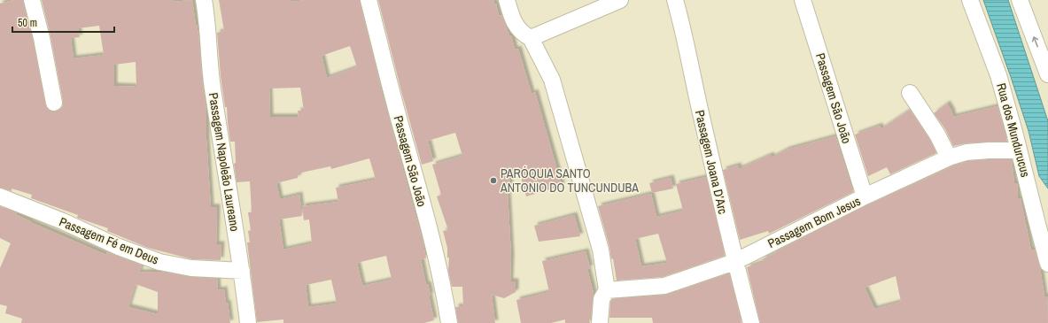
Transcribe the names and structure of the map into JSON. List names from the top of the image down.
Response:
{
  "streets": {
    "street": [
      "Passagem São João",
      "Rua dos Mundurucus",
      "Passagem Napoleão Laureano",
      "Passagem Joana D’Arc",
      "Passagem Bom Jesus",
      "Passagem Fé em Deus"
    ]
  },
  "crossings": [
    ["Passagem São João", "Passagem Bom Jesus"],
    ["Rua dos Mundurucus", "Passagem Bom Jesus"],
    ["Passagem Napoleão Laureano", "Passagem Fé em Deus"],
    ["Passagem Joana D’Arc", "Passagem Bom Jesus"]
  ],
  "places": ["PARÓQUIA SANTO ANTONIO DO TUNCUNDUBA"],
  "scale_bar": "50 m"
}
